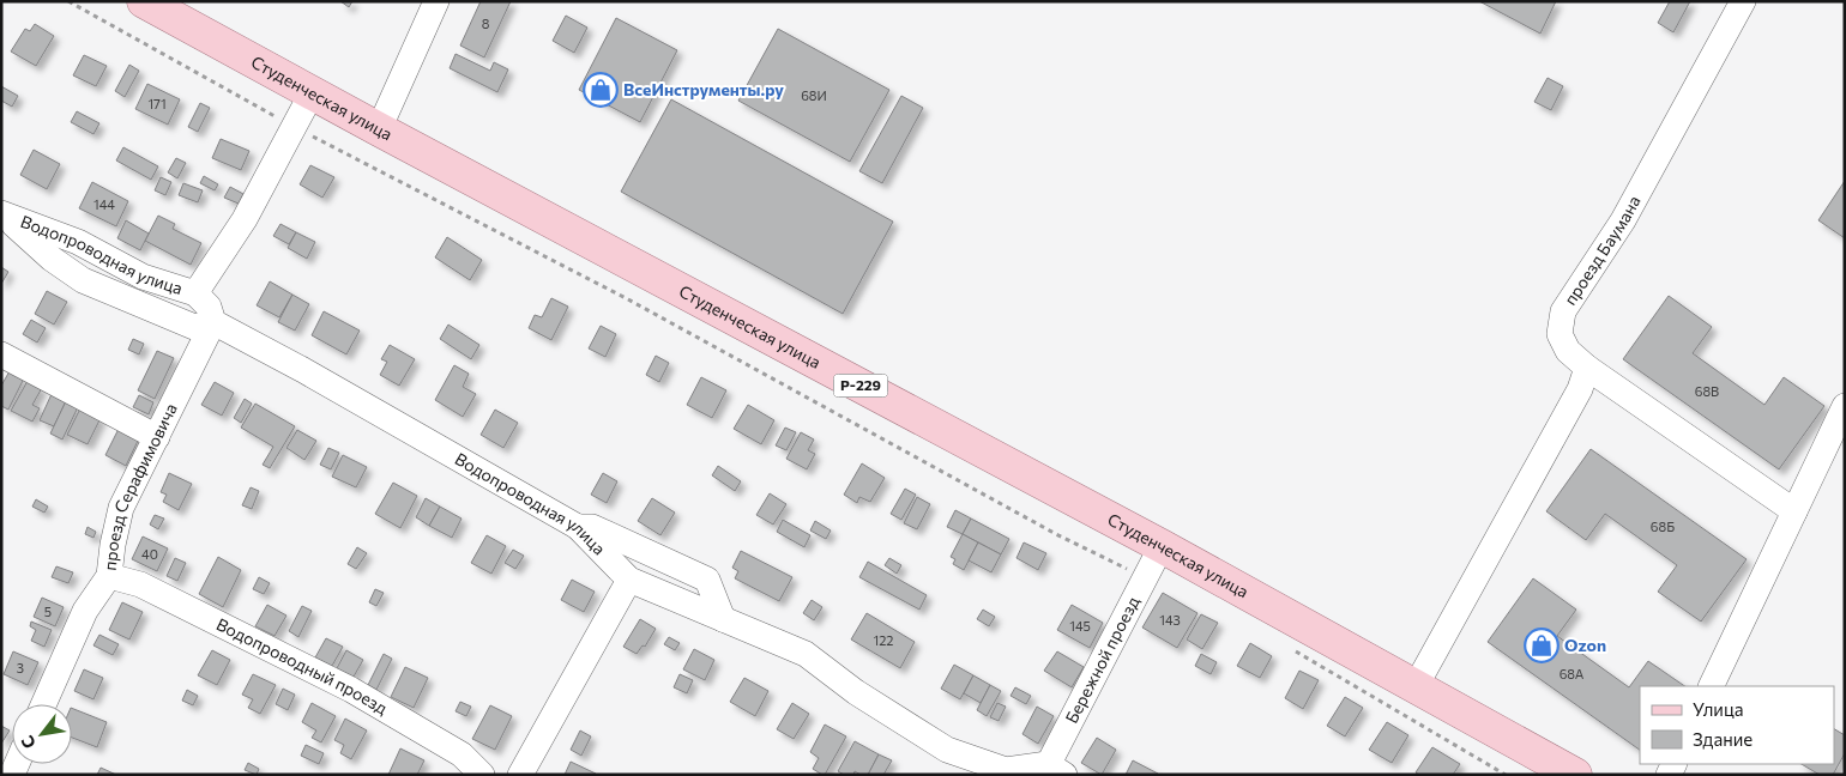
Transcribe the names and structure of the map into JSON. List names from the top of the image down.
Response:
{
  "streets": {
    "main road": ["Студенческая улица", "Р-229"],
    "street": [
      "проезд Баумана",
      "Водопроводная улица",
      "проезд Серафимовича",
      "Бережной проезд",
      "Водопроводный проезд"
    ]
  },
  "crossings": [
    ["Студенческая улица", "Бережной проезд"],
    ["Водопроводная улица", "проезд Серафимовича"],
    ["Водопроводная улица", "Бережной проезд"],
    ["проезд Серафимовича", "Водопроводный проезд"]
  ],
  "places": {
    "shop": ["ВсеИнструменты.ру", "Ozon"]
  },
  "house_numbers": [
    "8",
    "68И",
    "171",
    "144",
    "68В",
    "68Б",
    "40",
    "5",
    "143",
    "145",
    "122",
    "3",
    "68А"
  ],
  "legend": ["Улица", "Здание"],
  "north": "bottom left"
}
